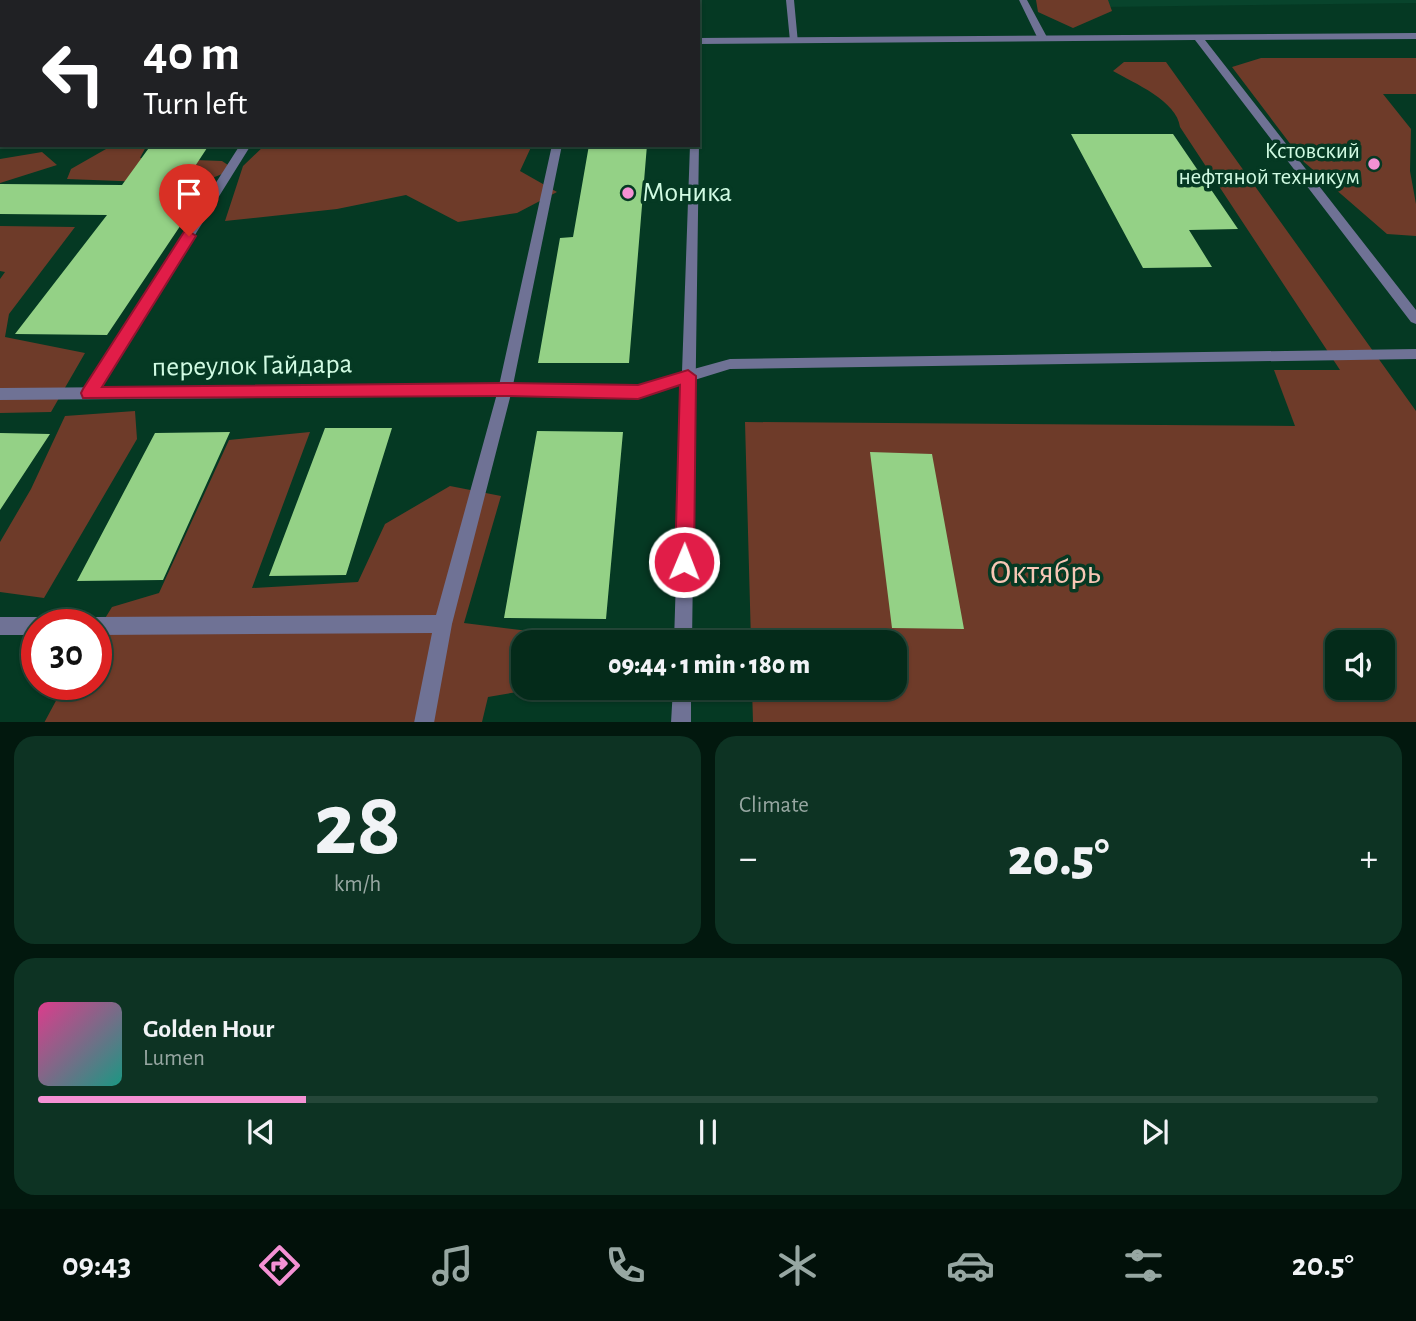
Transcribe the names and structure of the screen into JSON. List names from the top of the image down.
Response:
{
  "streets": {
    "street": ["переулок Гайдара"]
  },
  "parks": ["Октябрь"],
  "places": ["Кстовский нефтяной техникум", "Моника"],
  "page": {
    "turn": ["40 m", "Turn left"],
    "limit": "30",
    "trip": "09:44 · 1 min · 180 m",
    "tile": [
      ["28", "km/h"],
      "Climate"
    ],
    "heat": ["−", "20.5°", "+"],
    "song": ["Golden Hour", "Lumen"],
    "tabs": ["09:43", "20.5°"]
  }
}
